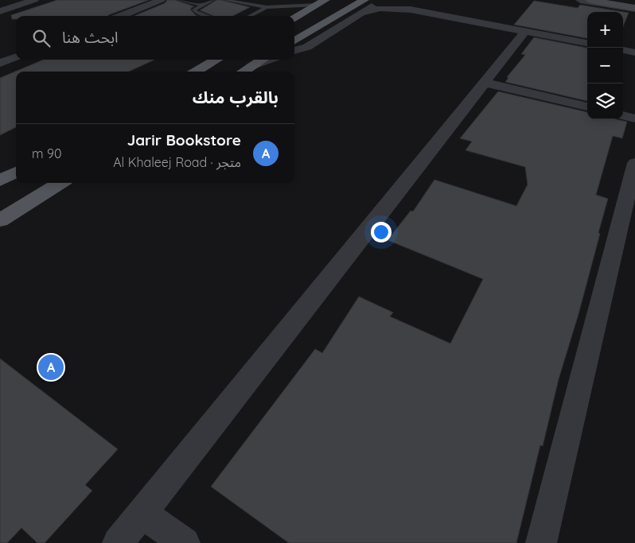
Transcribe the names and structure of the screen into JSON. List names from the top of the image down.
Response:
{
  "page": {
    "map_buttons": ["+", "−"],
    "search": "ابحث هنا",
    "heading": "بالقرب منك",
    "list": [
      {
        "mark": "A",
        "name": "Jarir Bookstore",
        "note": "متجر · Al Khaleej Road",
        "value": "90 m"
      }
    ],
    "pins": "A"
  }
}
